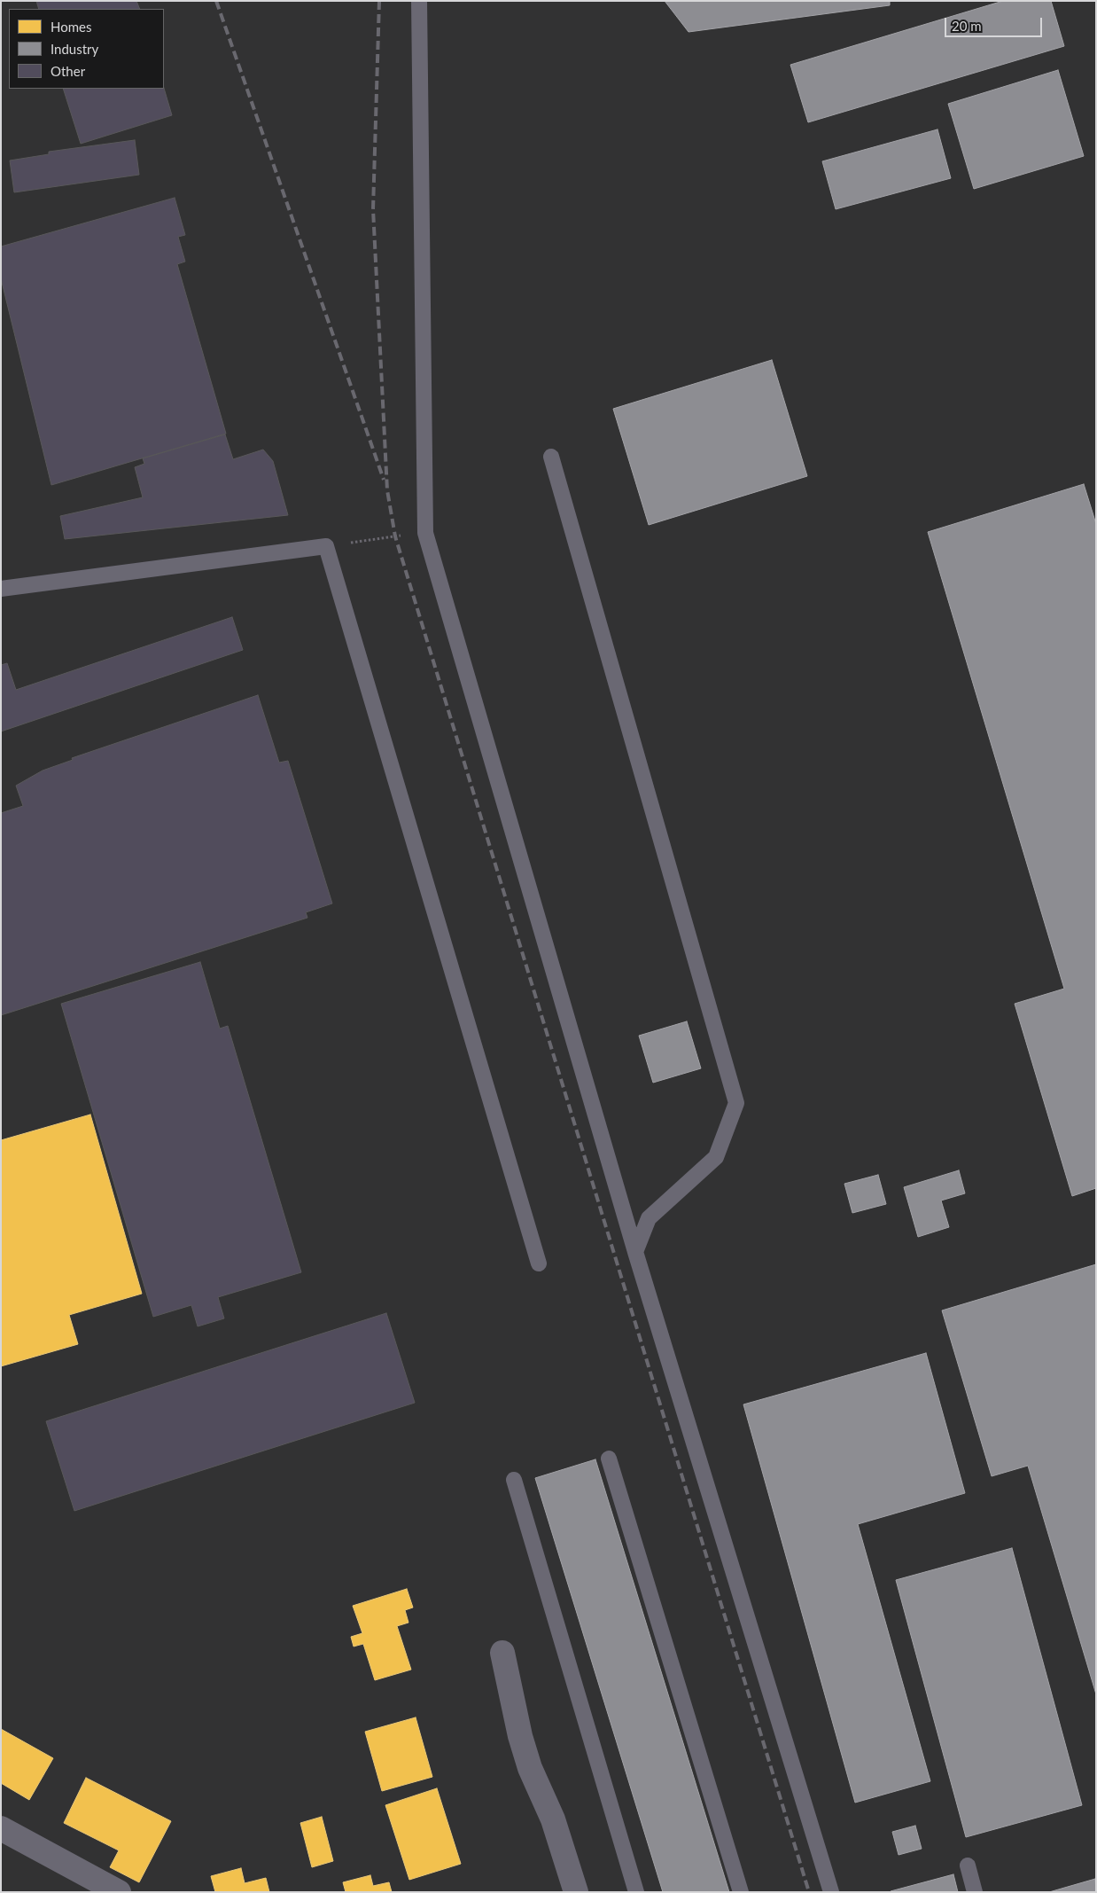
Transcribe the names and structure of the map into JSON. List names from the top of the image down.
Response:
{
  "legend": ["Homes", "Industry", "Other"],
  "scale_bar": "20 m"
}
